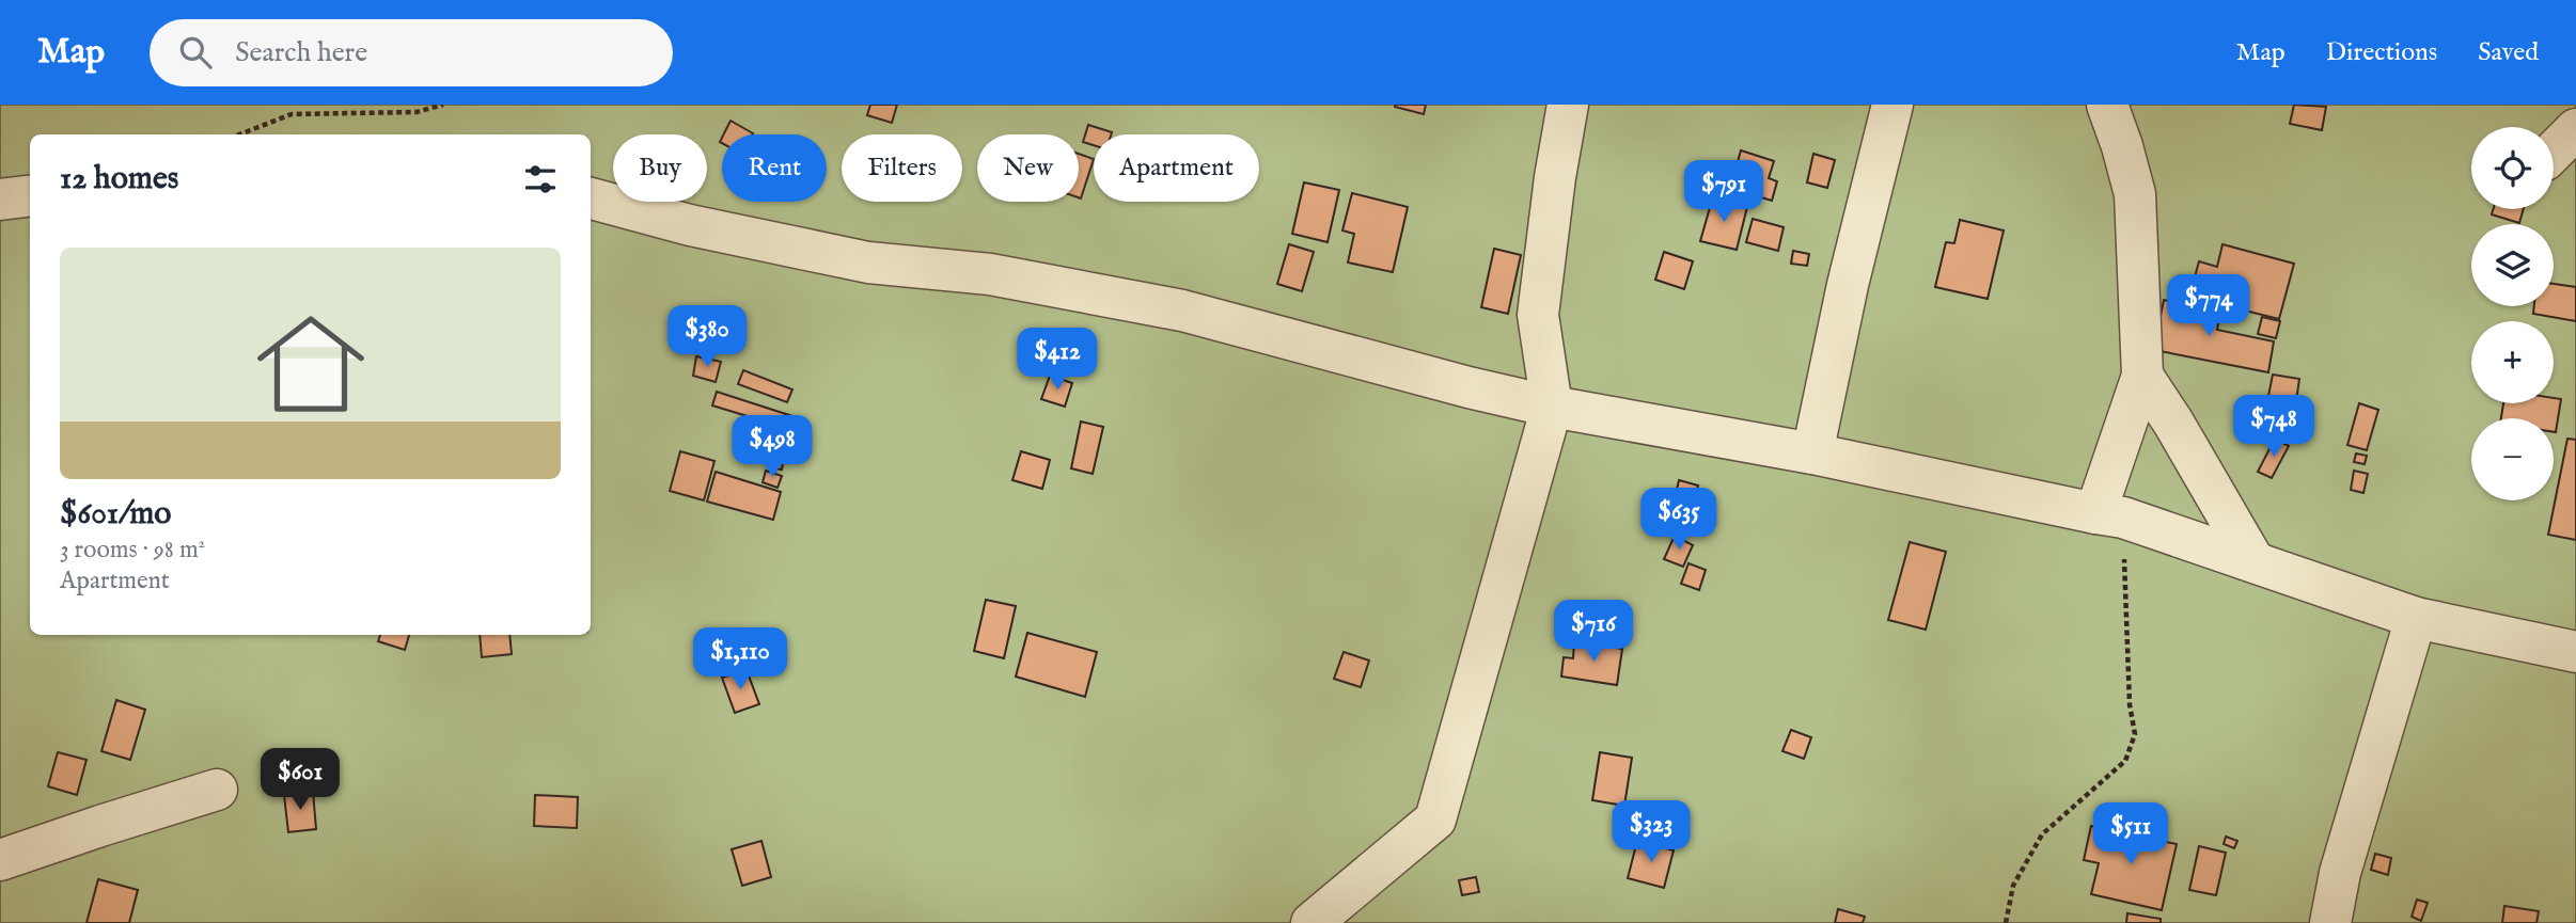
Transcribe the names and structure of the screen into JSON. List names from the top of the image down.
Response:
{
  "page": {
    "header": "Map",
    "search": "Search here",
    "nav": ["Map", "Directions", "Saved"],
    "map_buttons": ["+", "−"],
    "chip": [
      "Buy",
      "Rent",
      "Filters",
      "New",
      "Apartment"
    ],
    "heading": "12 homes",
    "price": [
      "$791",
      "$774",
      "$380",
      "$412",
      "$748",
      "$498",
      "$635",
      "$716",
      "$1,110",
      "$601",
      "$323",
      "$511"
    ],
    "list": [
      {
        "name": "$601/mo",
        "note": "3 rooms · 98 m² · Apartment"
      }
    ]
  }
}
